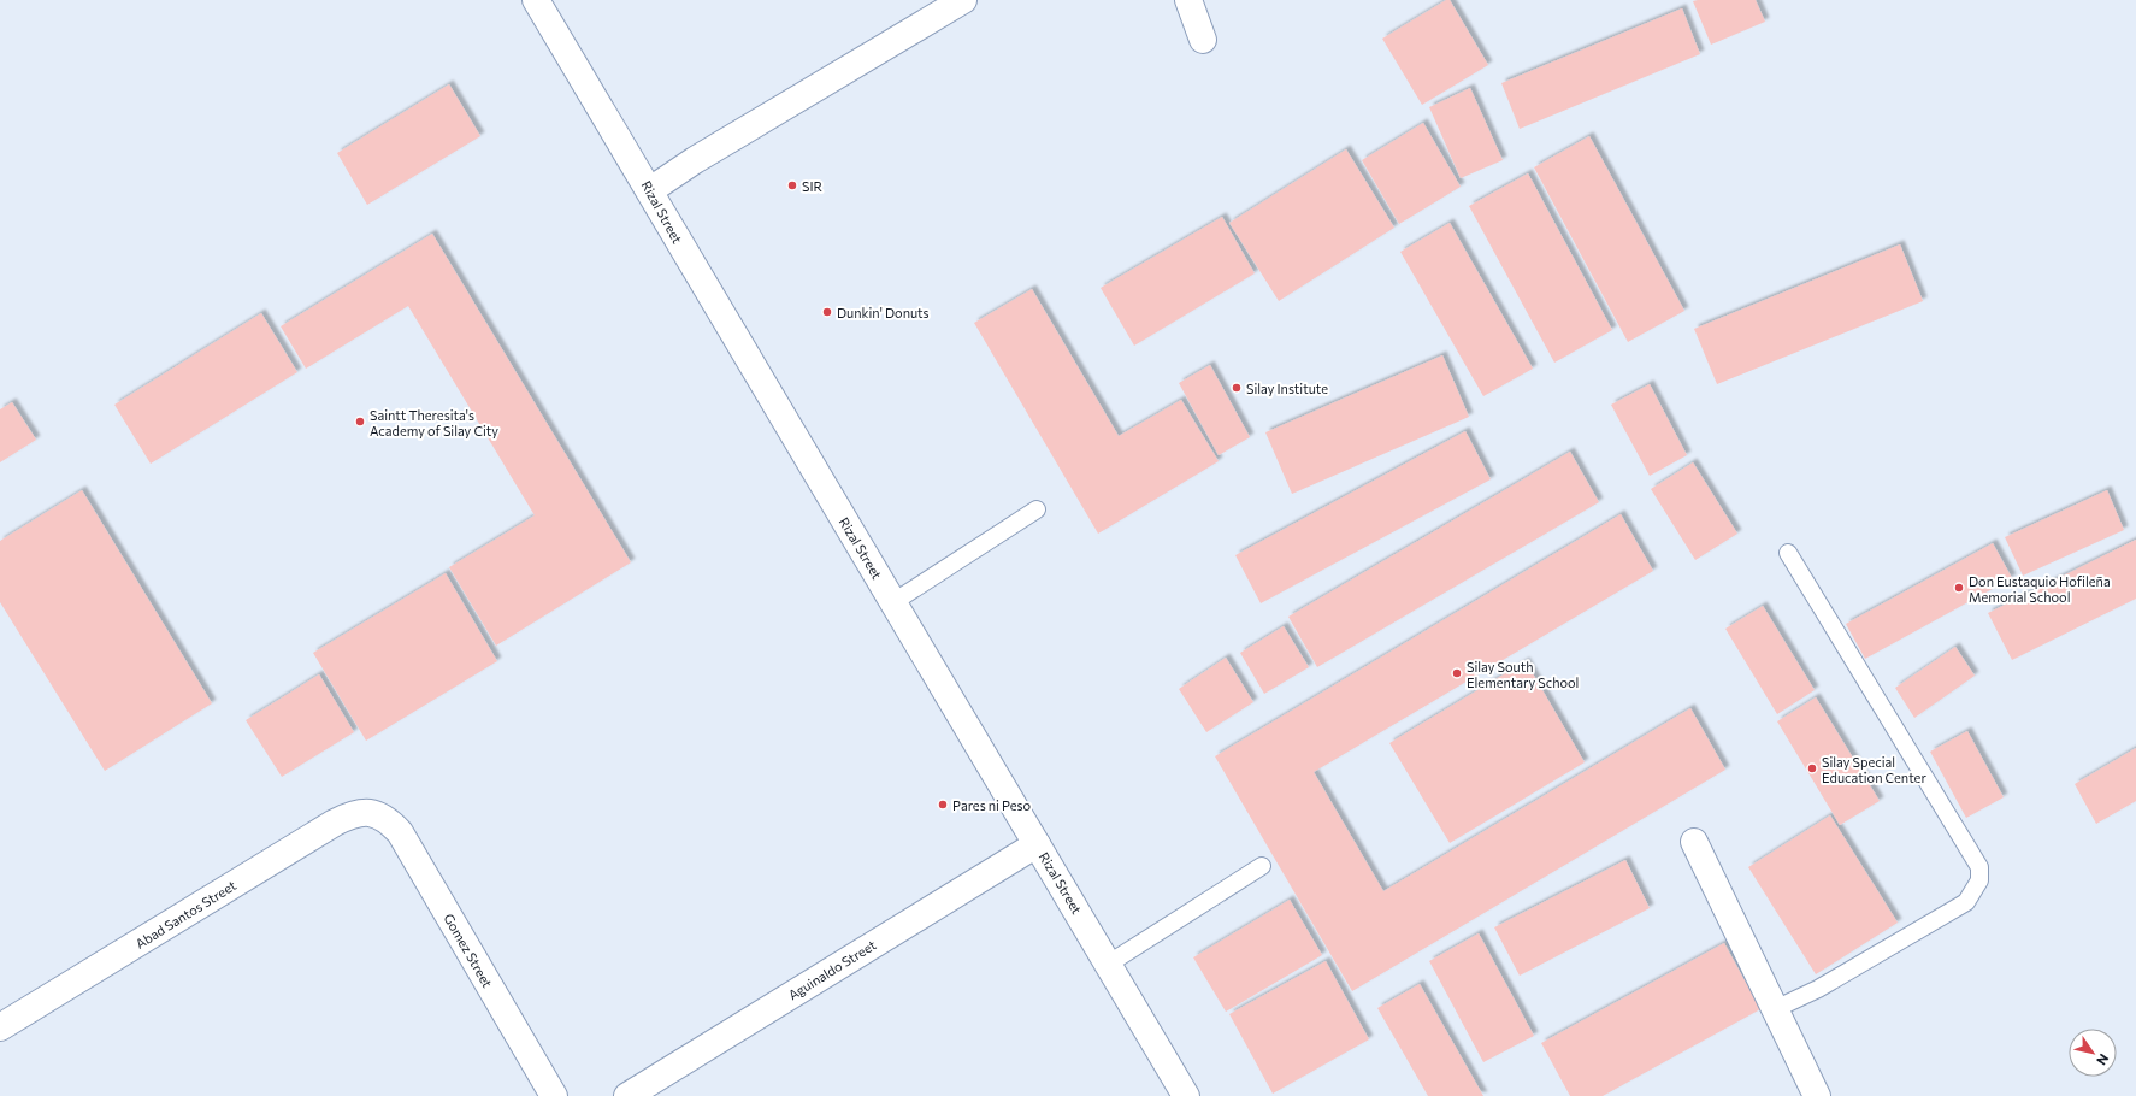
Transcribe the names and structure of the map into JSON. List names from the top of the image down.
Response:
{
  "streets": {
    "street": [
      "Rizal Street",
      "Abad Santos Street",
      "Gomez Street",
      "Aguinaldo Street"
    ]
  },
  "crossings": [
    ["Rizal Street", "Aguinaldo Street"],
    ["Abad Santos Street", "Gomez Street"]
  ],
  "places": [
    "SIR",
    "Dunkin' Donuts",
    "Silay Institute",
    "Saintt Theresita's Academy of Silay City",
    "Don Eustaquio Hofileña Memorial School",
    "Silay South Elementary School",
    "Silay Special Education Center",
    "Pares ni Peso"
  ],
  "north": "bottom right"
}
